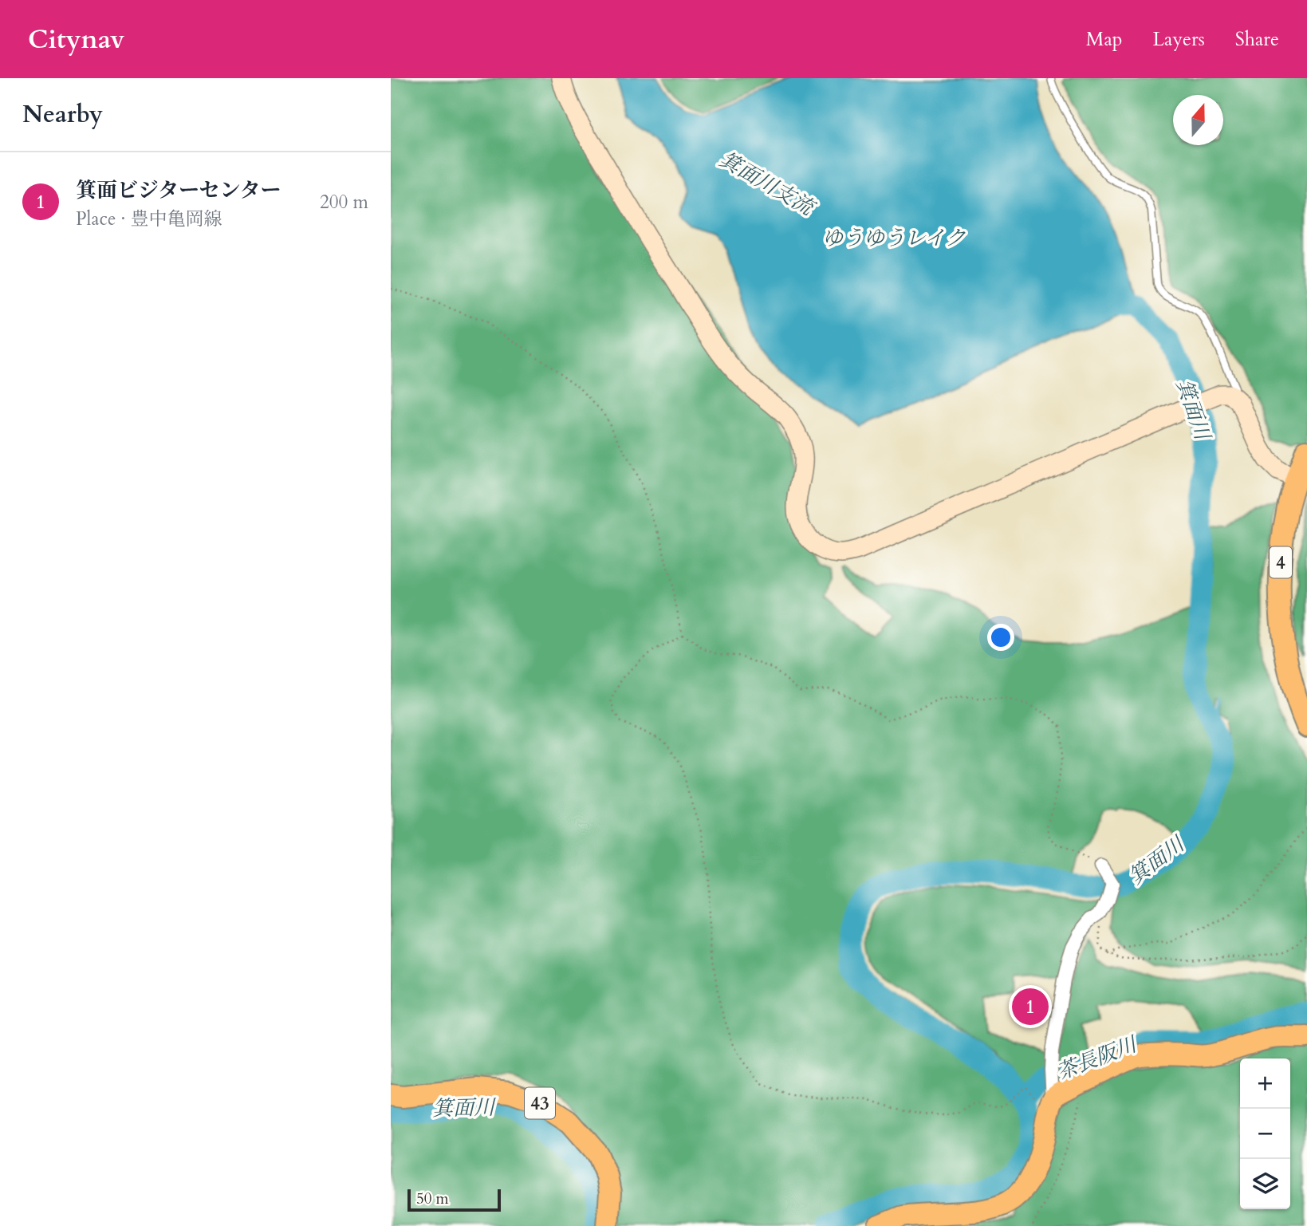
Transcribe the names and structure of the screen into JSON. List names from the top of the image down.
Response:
{
  "streets": {
    "main road": ["4", "43"]
  },
  "water": [
    "箕面川支流",
    "ゆうゆうレイク",
    "箕面川",
    "茶長阪川"
  ],
  "scale_bar": "50 m",
  "north": "top",
  "page": {
    "header": "Citynav",
    "nav": ["Map", "Layers", "Share"],
    "heading": "Nearby",
    "list": [
      {
        "mark": "1",
        "name": "箕面ビジターセンター",
        "note": "Place · 豊中亀岡線",
        "value": "200 m"
      }
    ],
    "pins": "1",
    "map_buttons": ["+", "−"],
    "scale": "50 m"
  }
}
